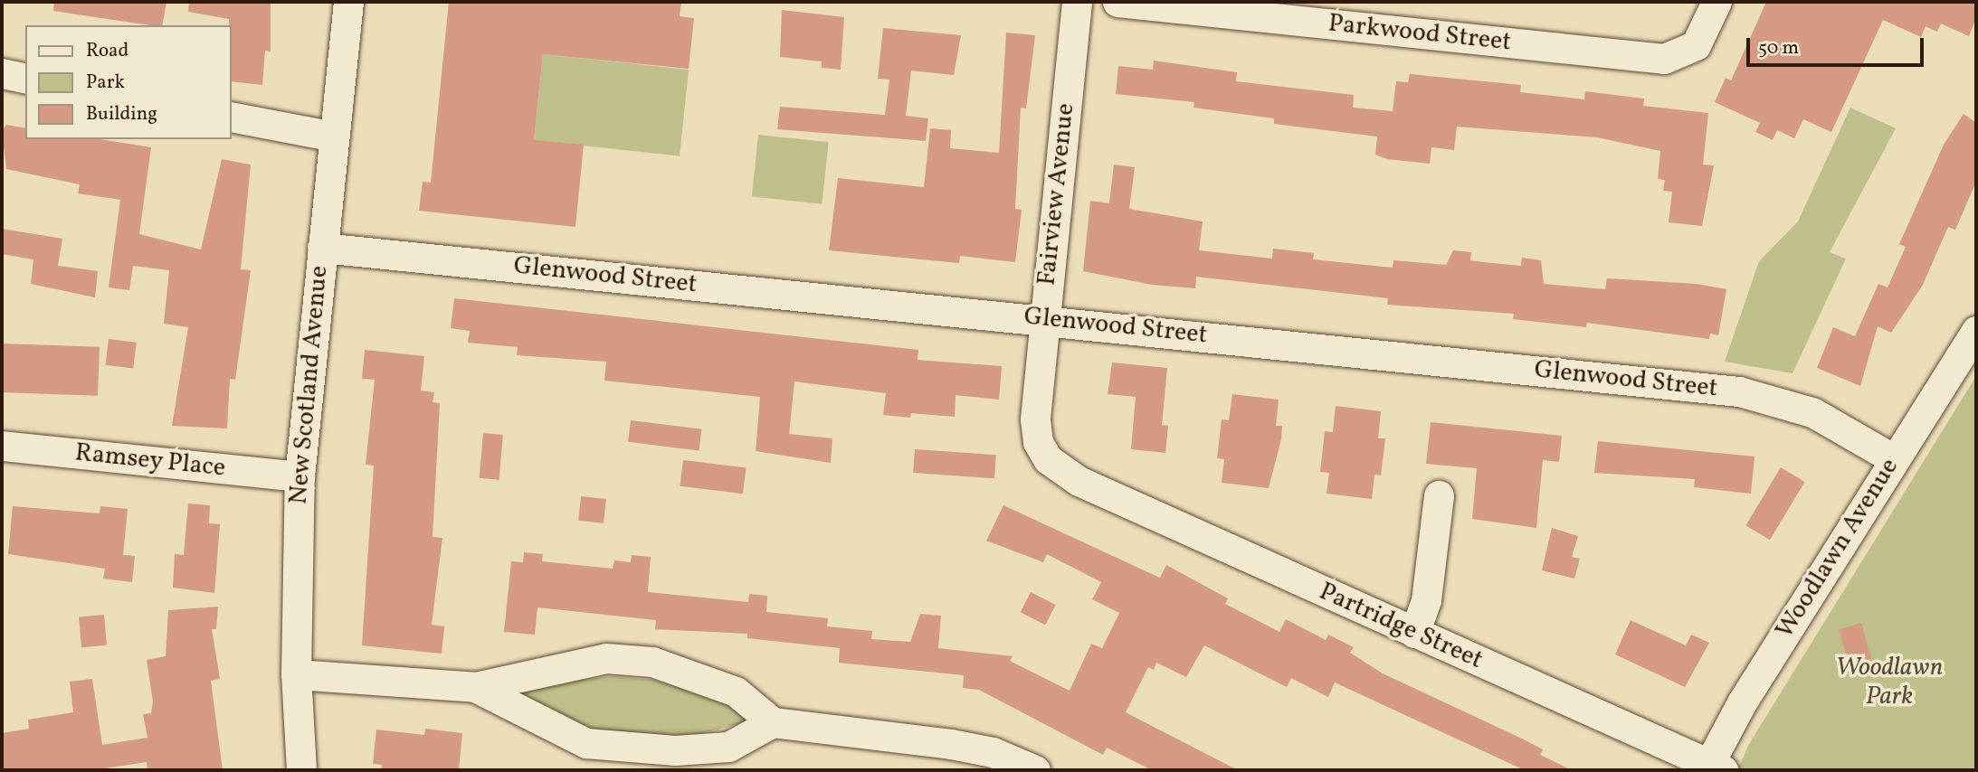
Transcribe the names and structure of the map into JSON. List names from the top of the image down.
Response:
{
  "streets": {
    "street": [
      "Parkwood Street",
      "Fairview Avenue",
      "Glenwood Street",
      "New Scotland Avenue",
      "Ramsey Place",
      "Woodlawn Avenue",
      "Partridge Street"
    ]
  },
  "crossings": [
    ["Fairview Avenue", "Glenwood Street"],
    ["Fairview Avenue", "Partridge Street"],
    ["Glenwood Street", "New Scotland Avenue"],
    ["Glenwood Street", "Woodlawn Avenue"],
    ["New Scotland Avenue", "Ramsey Place"],
    ["Woodlawn Avenue", "Partridge Street"]
  ],
  "parks": ["Woodlawn Park"],
  "legend": ["Road", "Park", "Building"],
  "scale_bar": "50 m"
}
